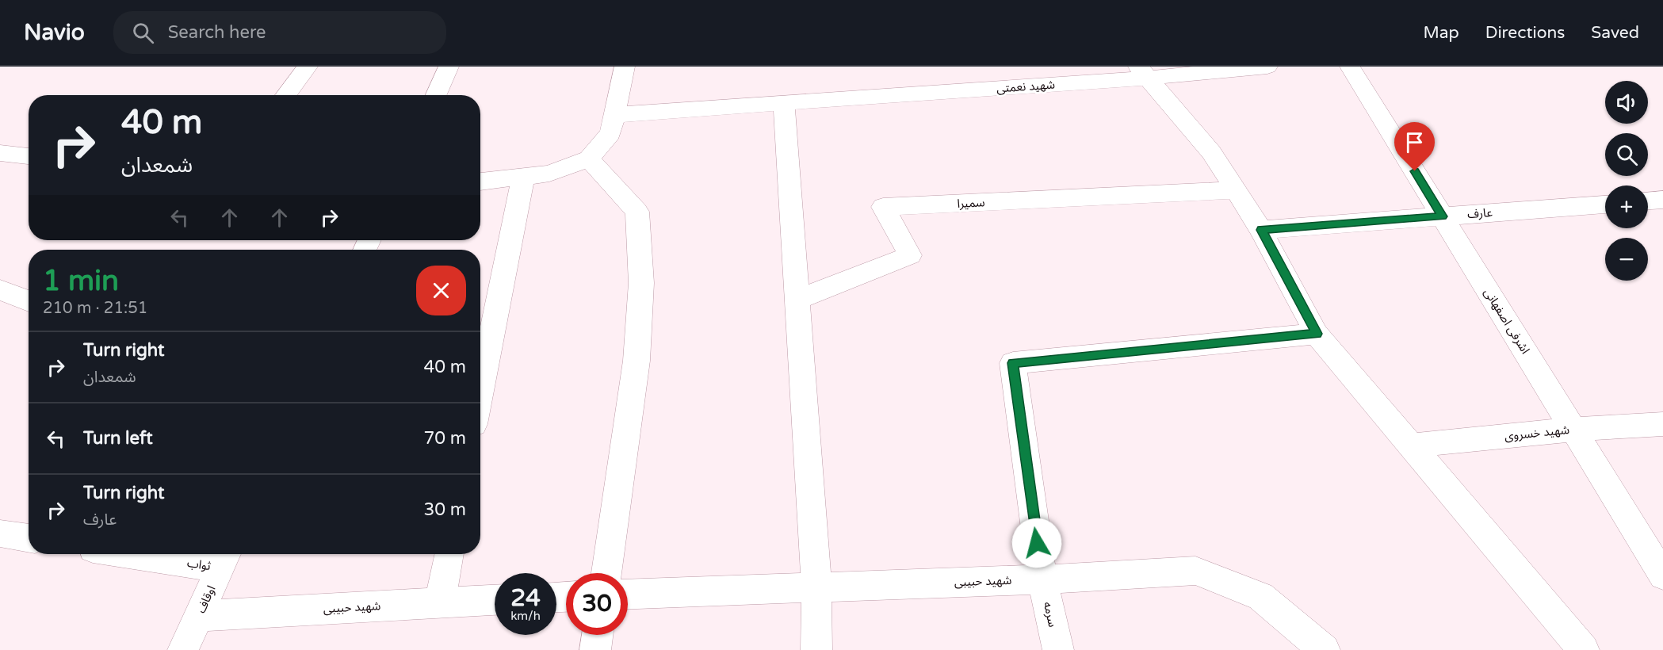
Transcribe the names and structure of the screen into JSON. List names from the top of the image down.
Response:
{
  "streets": {
    "street": [
      "شهید نعمتی",
      "سمیرا",
      "عارف",
      "اشرفی اصفهانی",
      "شهید خسروی",
      "ثواب",
      "شهید حبیبی",
      "اوقاف",
      "سرمه"
    ]
  },
  "crossings": [
    ["عارف", "اشرفی اصفهانی"],
    ["اشرفی اصفهانی", "شهید خسروی"],
    ["ثواب", "اوقاف"],
    ["شهید حبیبی", "اوقاف"],
    ["شهید حبیبی", "سرمه"]
  ],
  "page": {
    "header": "Navio",
    "search": "Search here",
    "nav": ["Map", "Directions", "Saved"],
    "map_buttons": ["+", "−"],
    "turn": ["40 m", "شمعدان"],
    "heading": ["1 min", "210 m · 21:51"],
    "list": [
      {
        "name": "Turn right",
        "note": "شمعدان",
        "value": "40 m"
      },
      {
        "name": "Turn left",
        "value": "70 m"
      },
      {
        "name": "Turn right",
        "note": "عارف",
        "value": "30 m"
      }
    ],
    "speed": "24 km/h",
    "limit": "30"
  }
}
